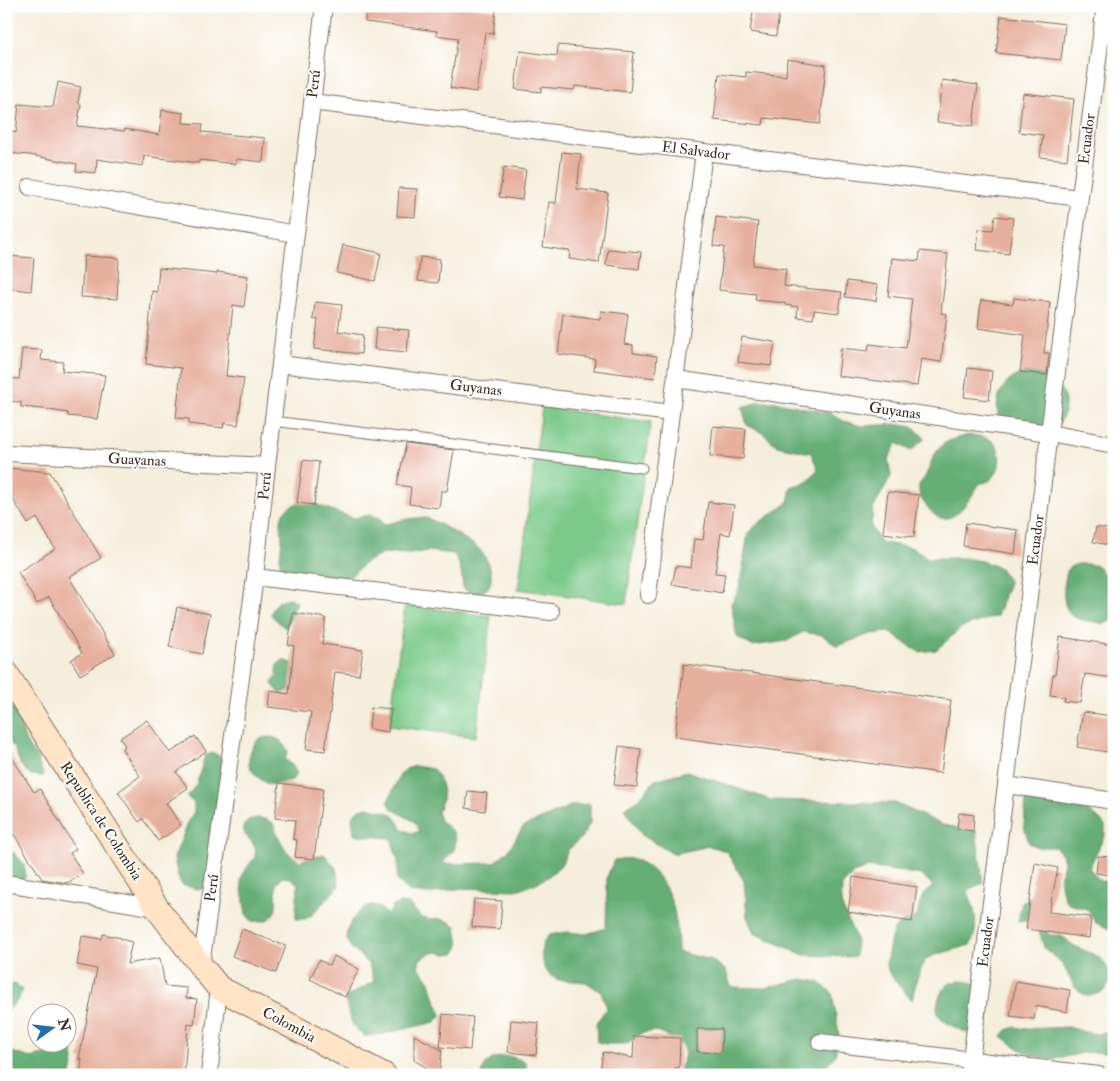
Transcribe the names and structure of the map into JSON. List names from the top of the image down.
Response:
{
  "streets": {
    "street": [
      "Perú",
      "Ecuador",
      "El Salvador",
      "Guyanas",
      "Guayanas",
      "Republica de Colombia",
      "Colombia"
    ]
  },
  "crossings": [
    ["Perú", "El Salvador"],
    ["Perú", "Guyanas"],
    ["Perú", "Guayanas"],
    ["Perú", "Republica de Colombia"],
    ["Perú", "Colombia"],
    ["Ecuador", "El Salvador"],
    ["Ecuador", "Guyanas"],
    ["Republica de Colombia", "Colombia"]
  ],
  "north": "right"
}
